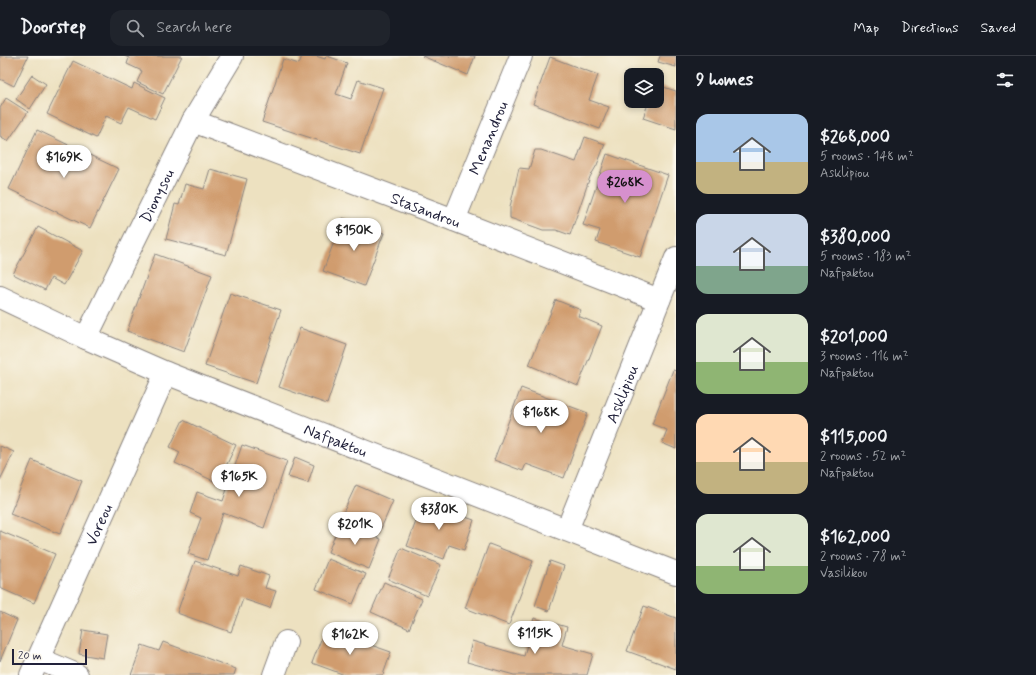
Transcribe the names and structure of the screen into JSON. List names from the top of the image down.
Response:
{
  "streets": {
    "street": [
      "Menandrou",
      "Dionysou",
      "Stasandrou",
      "Asklipiou",
      "Nafpaktou",
      "Voreou"
    ]
  },
  "crossings": [
    ["Menandrou", "Stasandrou"],
    ["Dionysou", "Stasandrou"],
    ["Dionysou", "Nafpaktou"],
    ["Stasandrou", "Asklipiou"],
    ["Asklipiou", "Nafpaktou"],
    ["Nafpaktou", "Voreou"]
  ],
  "scale_bar": "20 m",
  "page": {
    "header": "Doorstep",
    "search": "Search here",
    "nav": ["Map", "Directions", "Saved"],
    "heading": "9 homes",
    "list": [
      {
        "name": "$268,000",
        "note": "5 rooms · 148 m² · Asklipiou"
      },
      {
        "name": "$380,000",
        "note": "5 rooms · 183 m² · Nafpaktou"
      },
      {
        "name": "$201,000",
        "note": "3 rooms · 116 m² · Nafpaktou"
      },
      {
        "name": "$115,000",
        "note": "2 rooms · 52 m² · Nafpaktou"
      },
      {
        "name": "$162,000",
        "note": "2 rooms · 78 m² · Vasilikou"
      }
    ],
    "price": [
      "$169K",
      "$268K",
      "$150K",
      "$168K",
      "$165K",
      "$380K",
      "$201K",
      "$115K",
      "$162K"
    ],
    "scale": "20 m"
  }
}
